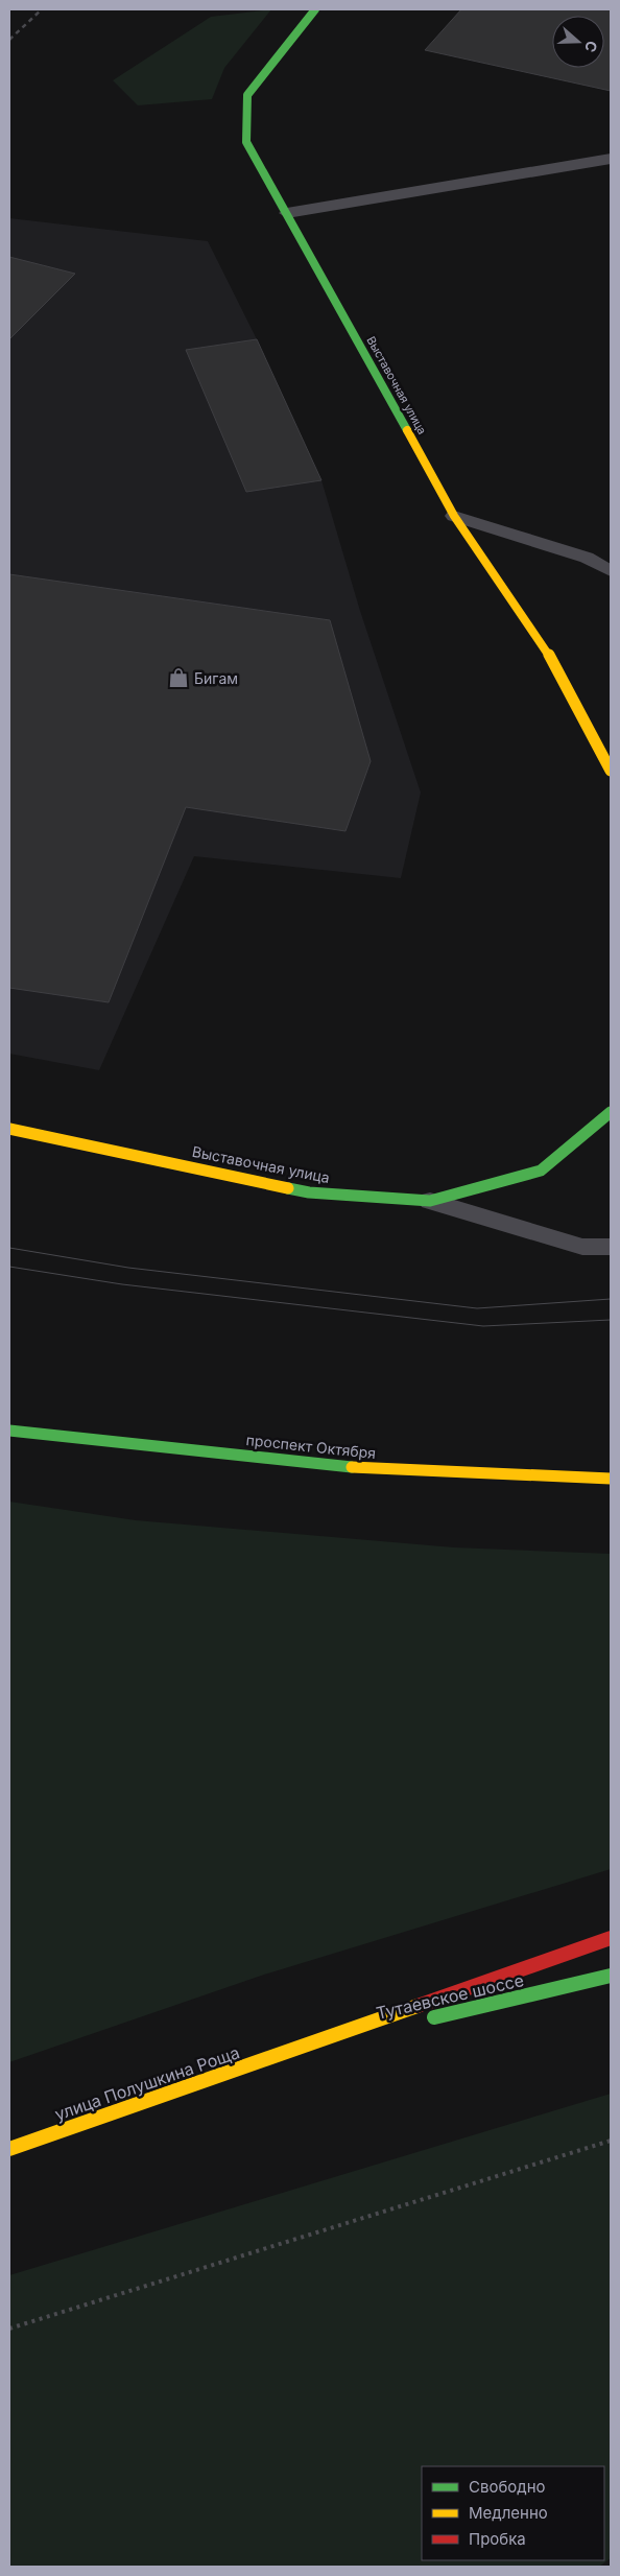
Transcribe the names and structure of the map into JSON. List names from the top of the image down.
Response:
{
  "streets": {
    "street": [
      "Выставочная улица",
      "проспект Октября",
      "Тутаевское шоссе",
      "улица Полушкина Роща"
    ]
  },
  "crossings": [
    ["Тутаевское шоссе", "улица Полушкина Роща"]
  ],
  "places": {
    "shop": ["Бигам"]
  },
  "legend": ["Свободно", "Медленно", "Пробка"],
  "north": "right"
}
